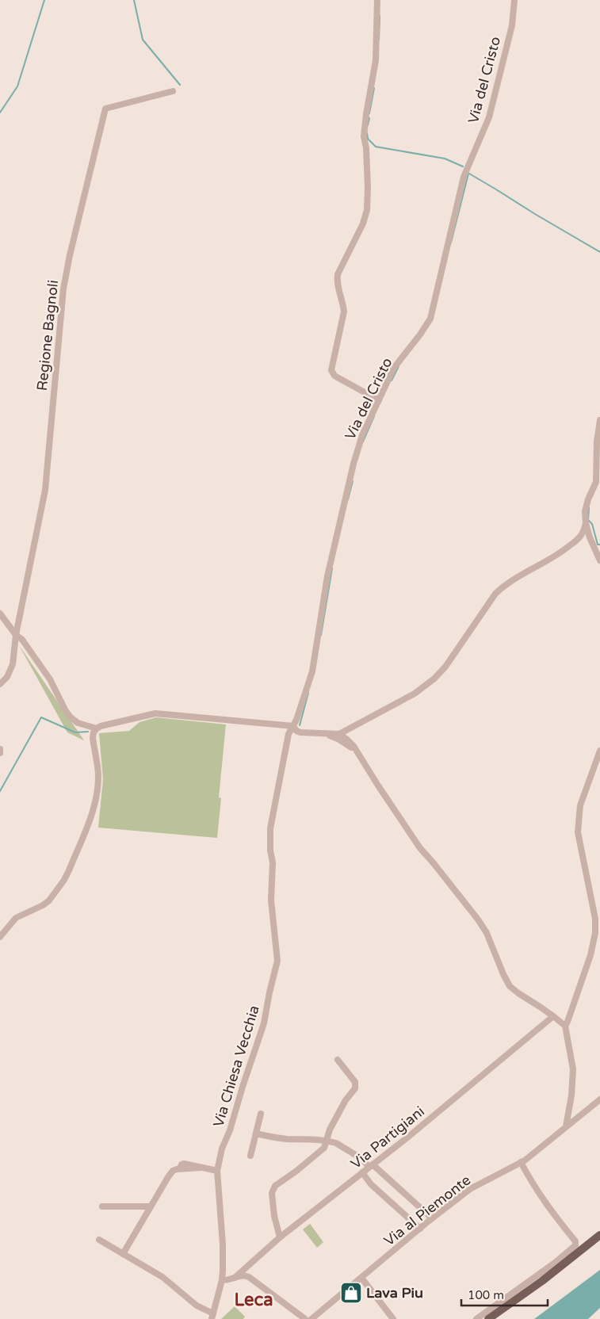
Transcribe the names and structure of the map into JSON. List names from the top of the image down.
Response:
{
  "streets": {
    "street": [
      "Via del Cristo",
      "Regione Bagnoli",
      "Via Chiesa Vecchia",
      "Via Partigiani",
      "Via al Piemonte"
    ]
  },
  "crossings": [
    ["Via del Cristo", "Via Chiesa Vecchia"]
  ],
  "districts": ["Leca"],
  "places": {
    "shop": ["Lava Piu"]
  },
  "scale_bar": "100 m"
}
